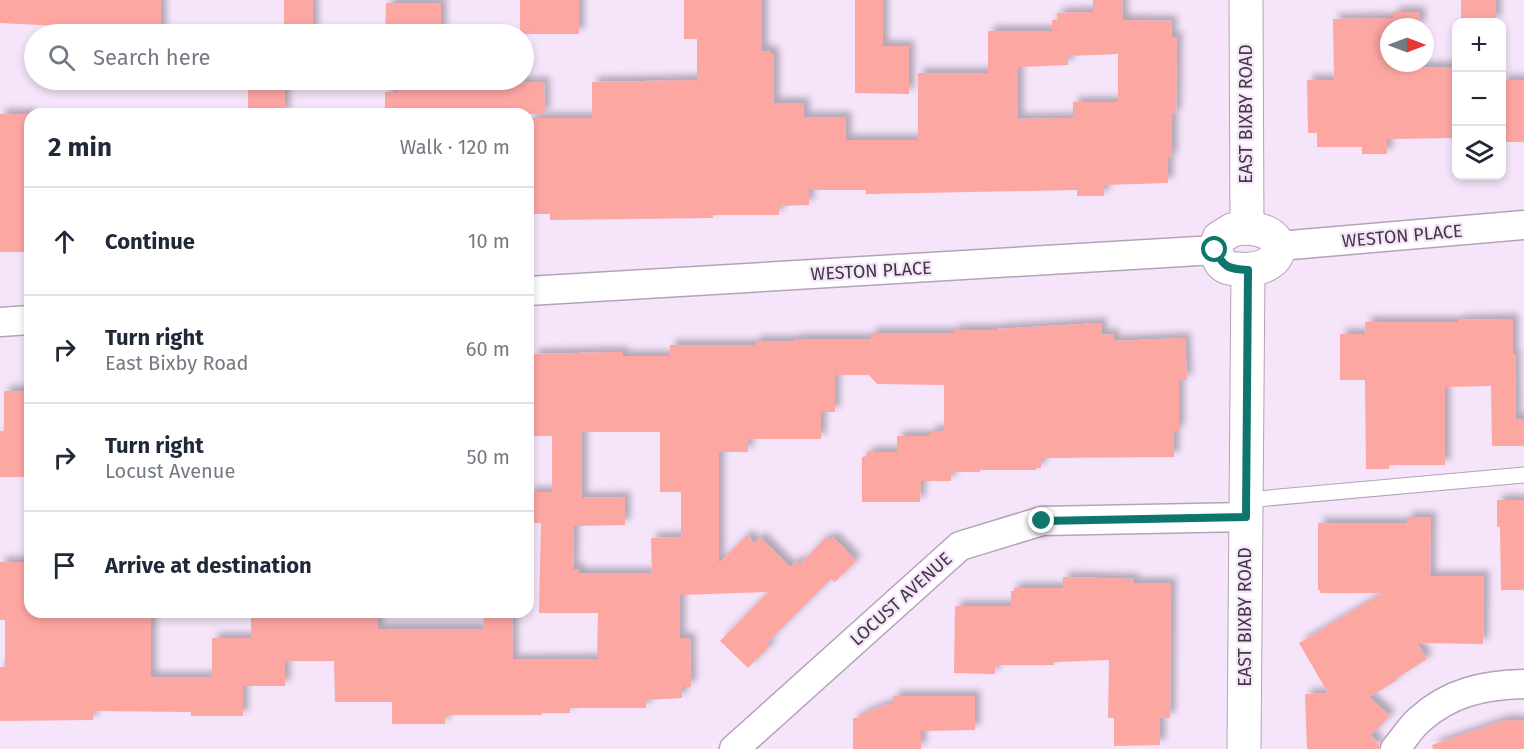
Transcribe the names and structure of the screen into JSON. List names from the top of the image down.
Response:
{
  "streets": {
    "street": ["EAST BIXBY ROAD", "WESTON PLACE", "LOCUST AVENUE"]
  },
  "crossings": [
    ["EAST BIXBY ROAD", "WESTON PLACE"],
    ["EAST BIXBY ROAD", "LOCUST AVENUE"]
  ],
  "north": "right",
  "page": {
    "map_buttons": ["+", "−"],
    "search": "Search here",
    "heading": ["2 min", "Walk · 120 m"],
    "list": [
      ["Continue", "10 m"],
      ["Turn right", "East Bixby Road", "60 m"],
      ["Turn right", "Locust Avenue", "50 m"],
      "Arrive at destination"
    ]
  }
}
